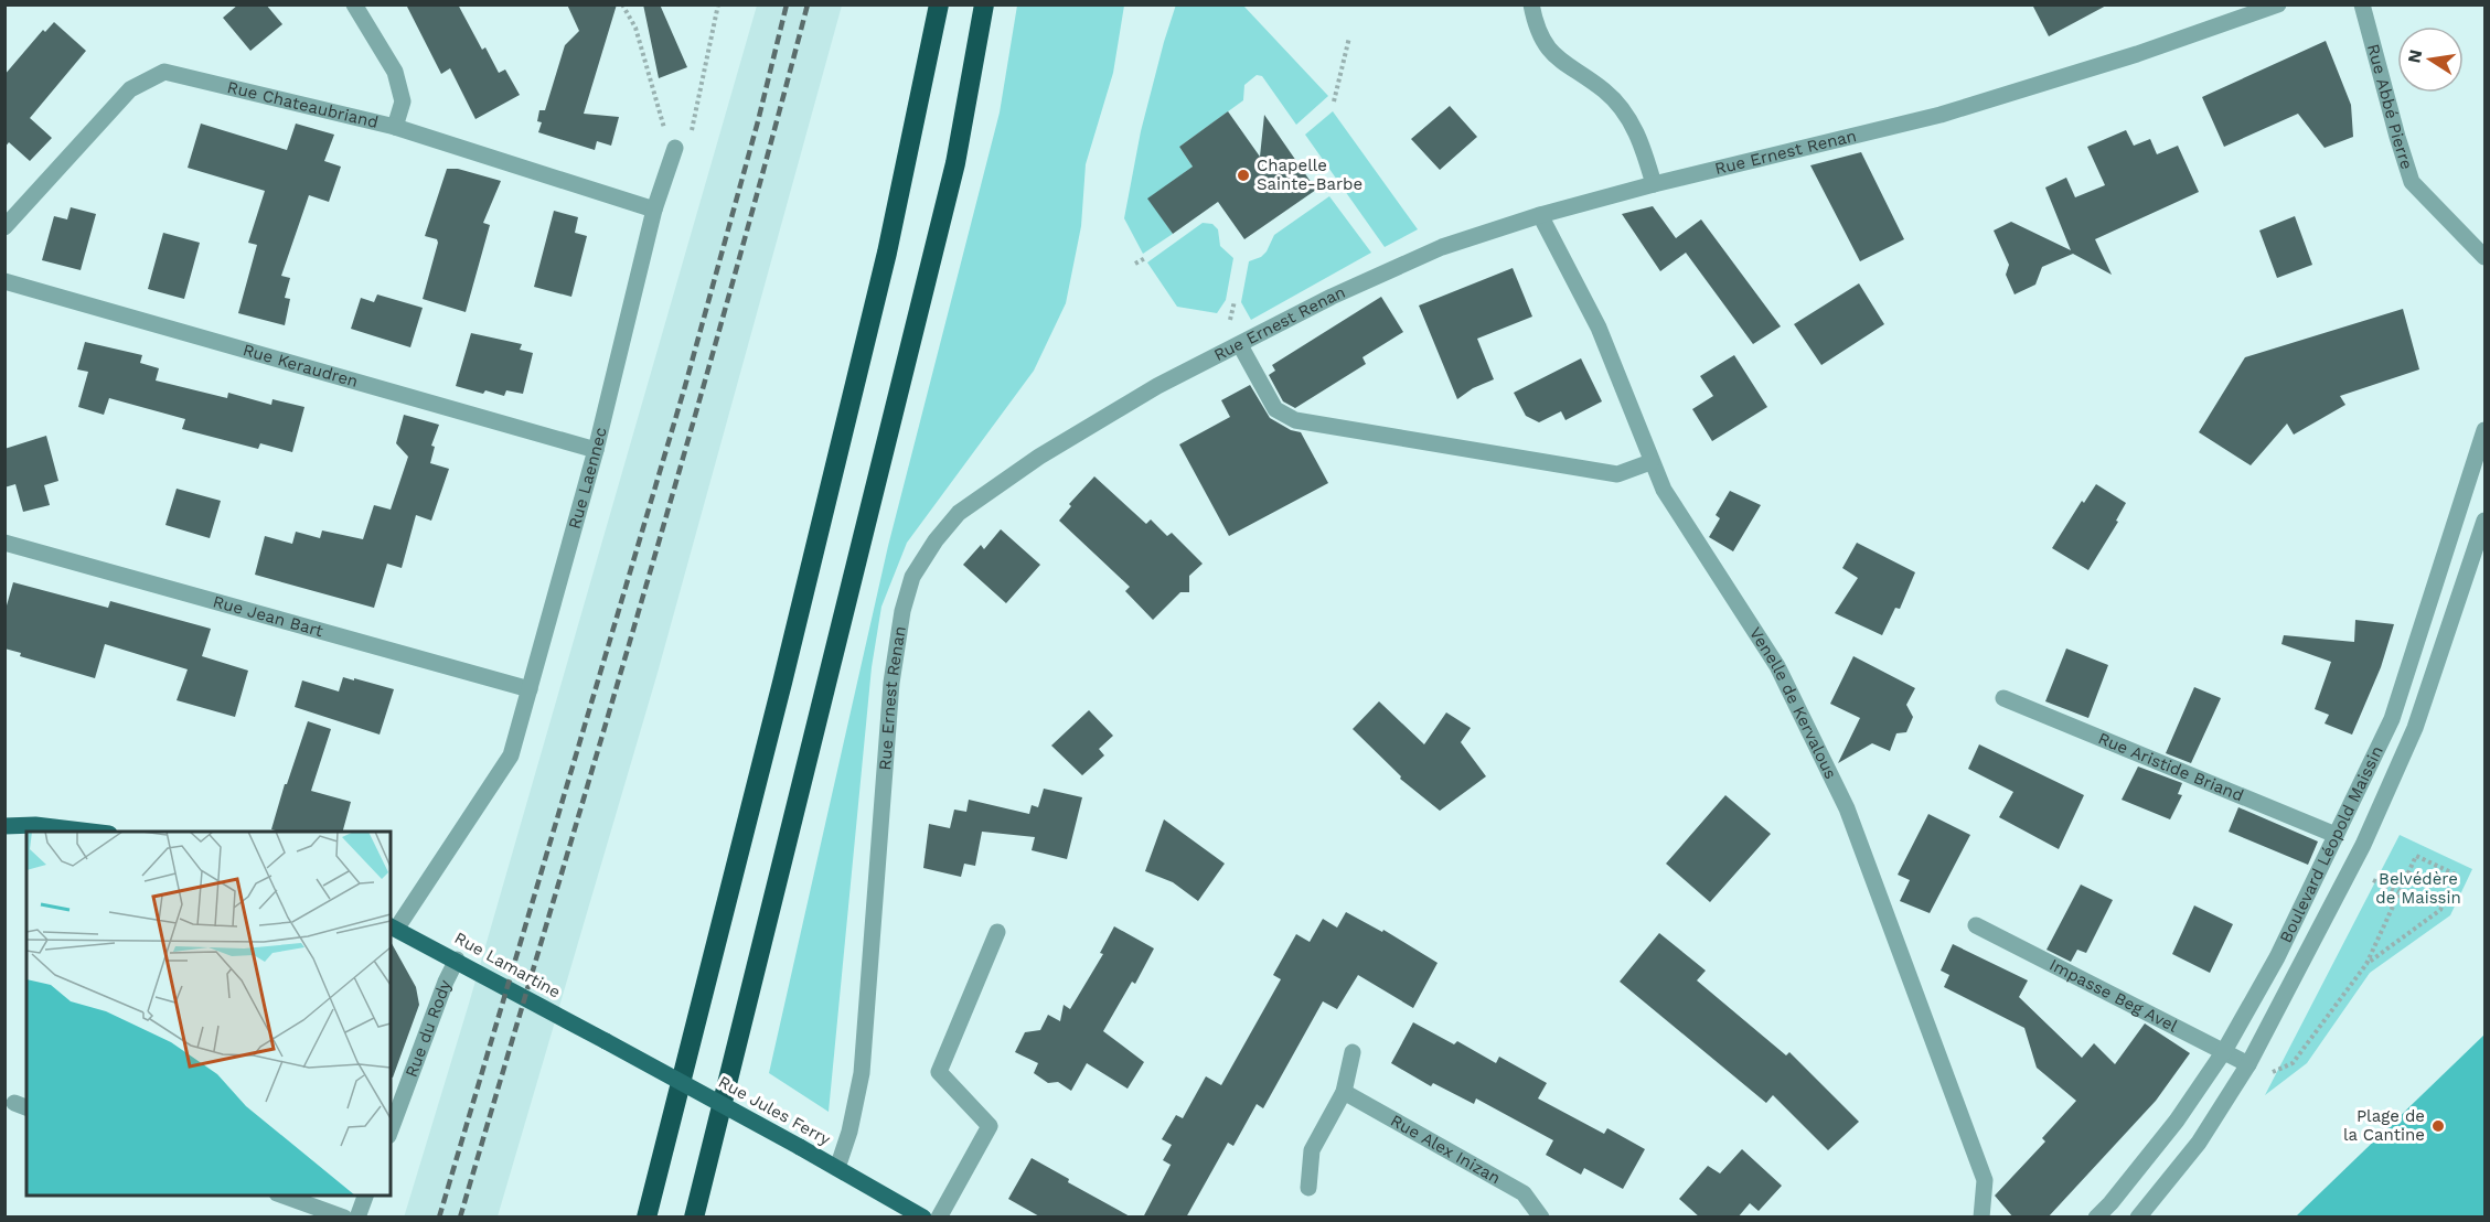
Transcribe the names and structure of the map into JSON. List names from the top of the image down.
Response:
{
  "streets": {
    "main road": ["Rue Lamartine", "Rue Jules Ferry"],
    "street": [
      "Rue Chateaubriand",
      "Rue Abbé Pierre",
      "Rue Ernest Renan",
      "Rue Keraudren",
      "Rue Laennec",
      "Rue Jean Bart",
      "Venelle de Kervalous",
      "Rue Aristide Briand",
      "Boulevard Léopold Maissin",
      "Impasse Beg Avel",
      "Rue du Rody",
      "Rue Alex Inizan"
    ]
  },
  "crossings": [
    ["Rue Chateaubriand", "Rue Laennec"],
    ["Rue Ernest Renan", "Venelle de Kervalous"],
    ["Rue Ernest Renan", "Rue Jules Ferry"],
    ["Rue Keraudren", "Rue Laennec"],
    ["Rue Laennec", "Rue Jean Bart"],
    ["Rue Laennec", "Rue Lamartine"],
    ["Rue Aristide Briand", "Boulevard Léopold Maissin"],
    ["Boulevard Léopold Maissin", "Impasse Beg Avel"],
    ["Rue Lamartine", "Rue du Rody"],
    ["Rue Lamartine", "Rue Jules Ferry"]
  ],
  "parks": ["Belvédère de Maissin"],
  "places": ["Chapelle Sainte-Barbe", "Plage de la Cantine"],
  "north": "left"
}
